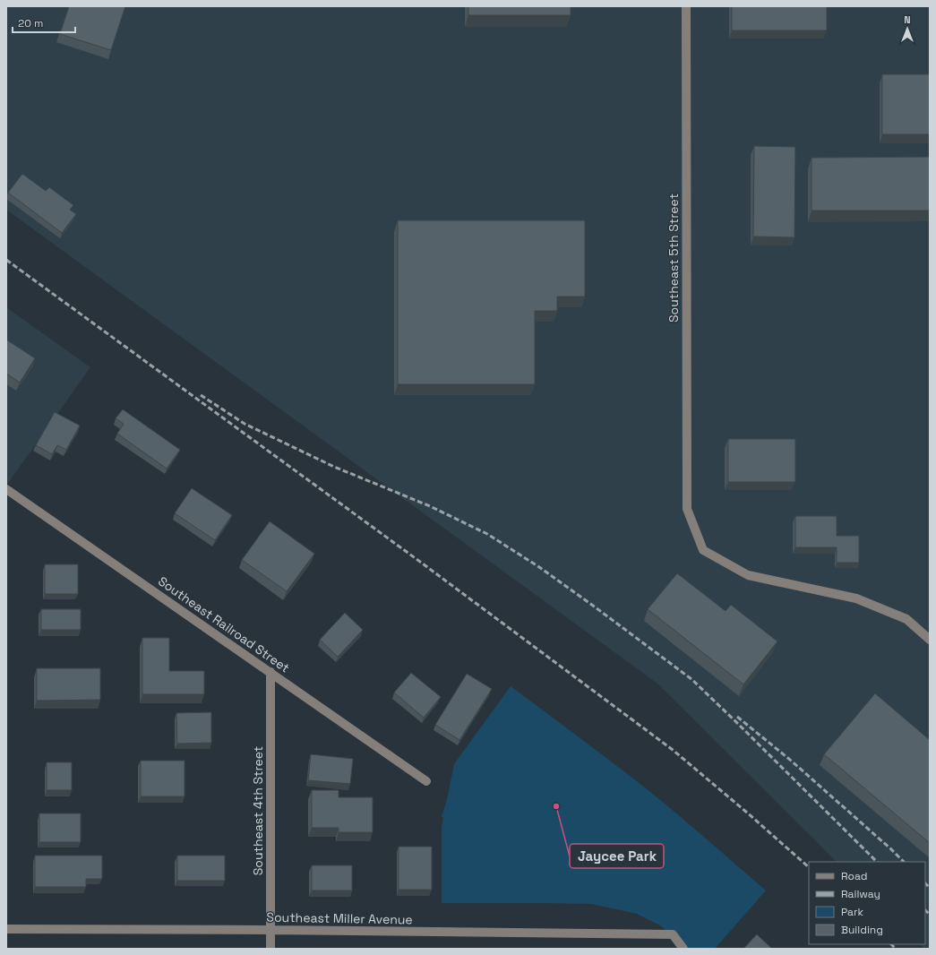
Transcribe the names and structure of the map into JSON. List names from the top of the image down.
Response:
{
  "streets": {
    "street": [
      "Southeast 5th Street",
      "Southeast Railroad Street",
      "Southeast 4th Street",
      "Southeast Miller Avenue"
    ]
  },
  "crossings": [
    ["Southeast Railroad Street", "Southeast 4th Street"],
    ["Southeast 4th Street", "Southeast Miller Avenue"]
  ],
  "places": ["Jaycee Park"],
  "legend": [
    "Road",
    "Railway",
    "Park",
    "Building"
  ],
  "scale_bar": "20 m",
  "north": "top"
}
